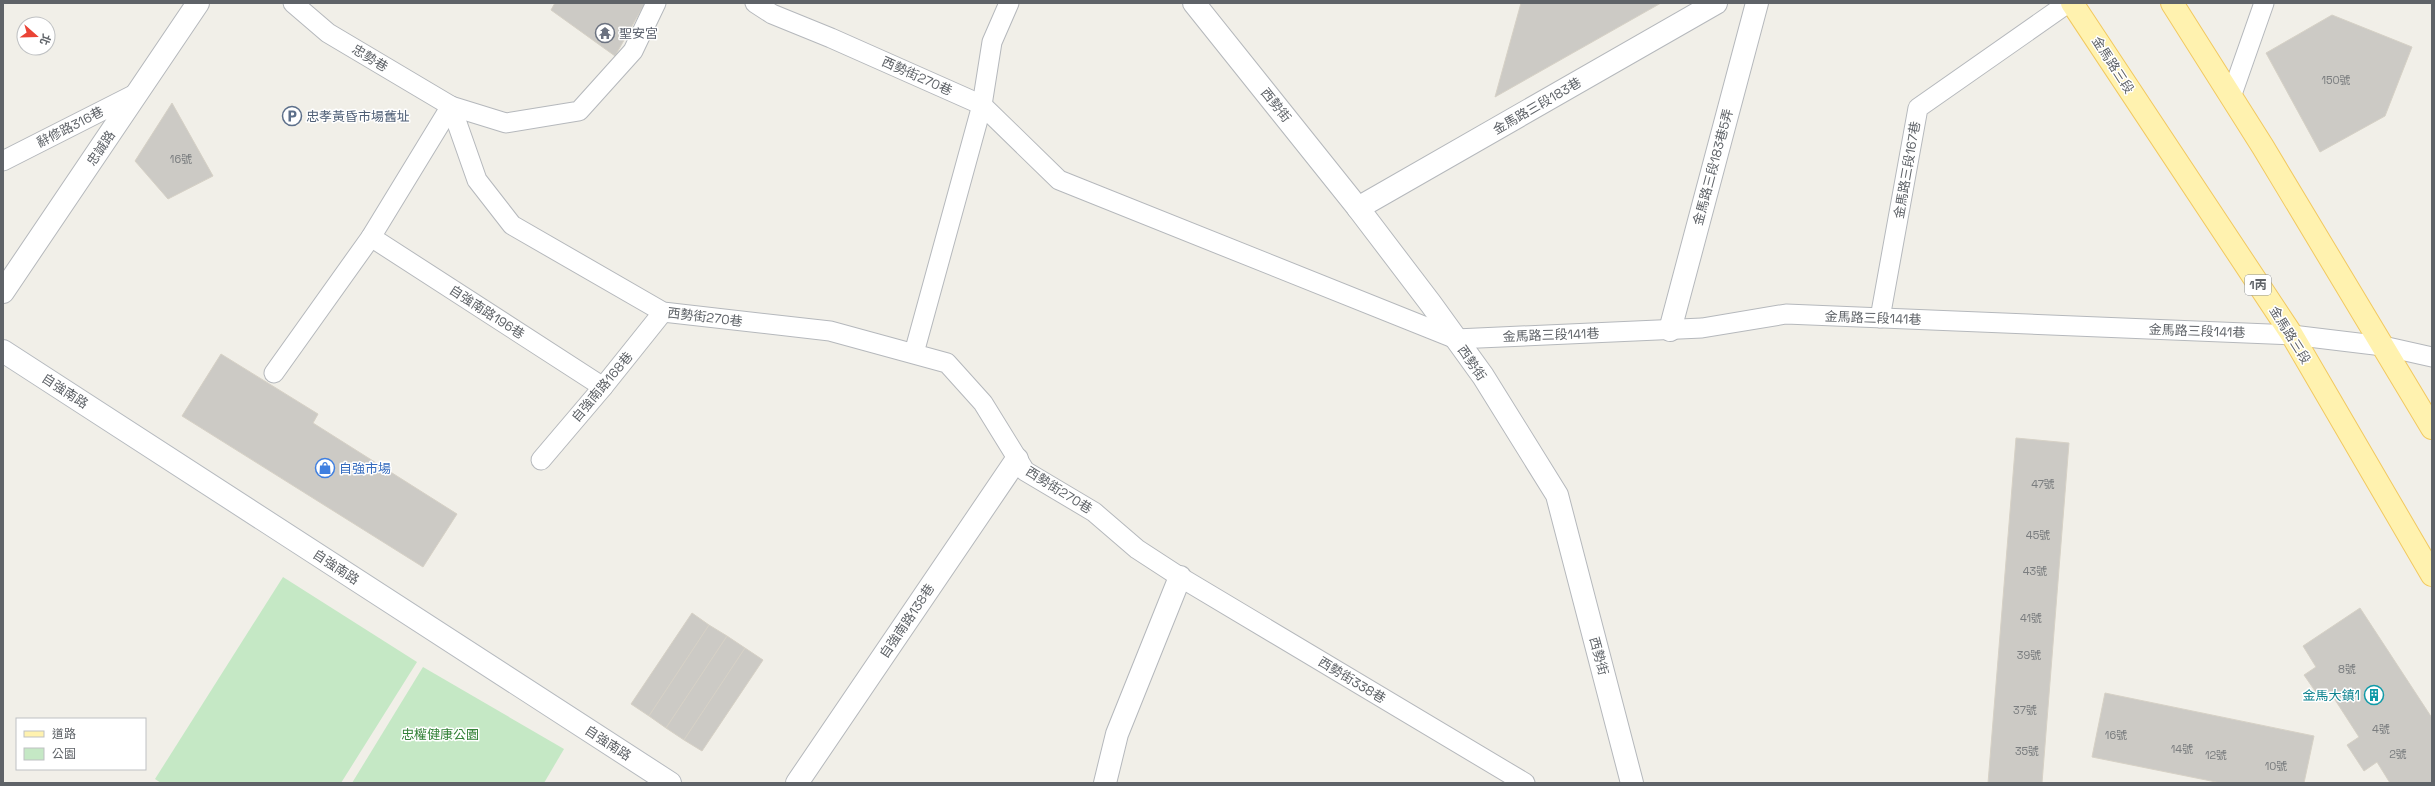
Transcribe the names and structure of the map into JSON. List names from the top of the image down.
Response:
{
  "streets": {
    "main road": ["金馬路三段", "1丙"],
    "street": [
      "西勢街",
      "金馬路三段183巷",
      "忠誠路",
      "金馬路三段183巷5弄",
      "自強南路",
      "自強南路138巷"
    ],
    "lane": [
      "忠勢巷",
      "西勢街270巷",
      "辭修路316巷",
      "金馬路三段167巷",
      "自強南路196巷",
      "金馬路三段141巷",
      "自強南路168巷",
      "西勢街338巷"
    ]
  },
  "crossings": [
    ["忠勢巷", "西勢街270巷"],
    ["金馬路三段", "金馬路三段141巷"],
    ["西勢街270巷", "自強南路168巷"],
    ["西勢街270巷", "自強南路138巷"],
    ["西勢街270巷", "西勢街338巷"],
    ["西勢街", "金馬路三段183巷"],
    ["西勢街", "金馬路三段141巷"],
    ["辭修路316巷", "忠誠路"],
    ["金馬路三段183巷5弄", "金馬路三段141巷"],
    ["金馬路三段167巷", "金馬路三段141巷"],
    ["自強南路196巷", "自強南路168巷"]
  ],
  "parks": ["忠權健康公園"],
  "places": {
    "temple": ["聖安宮"],
    "parking": ["忠孝黃昏市場舊址"],
    "shop": ["自強市場"],
    "building": ["金馬大鎮1"]
  },
  "house_numbers": [
    "150號",
    "16號",
    "47號",
    "45號",
    "43號",
    "41號",
    "39號",
    "8號",
    "37號",
    "4號",
    "16號",
    "14號",
    "35號",
    "2號",
    "12號",
    "10號"
  ],
  "legend": ["道路", "公園"],
  "north": "right"
}
